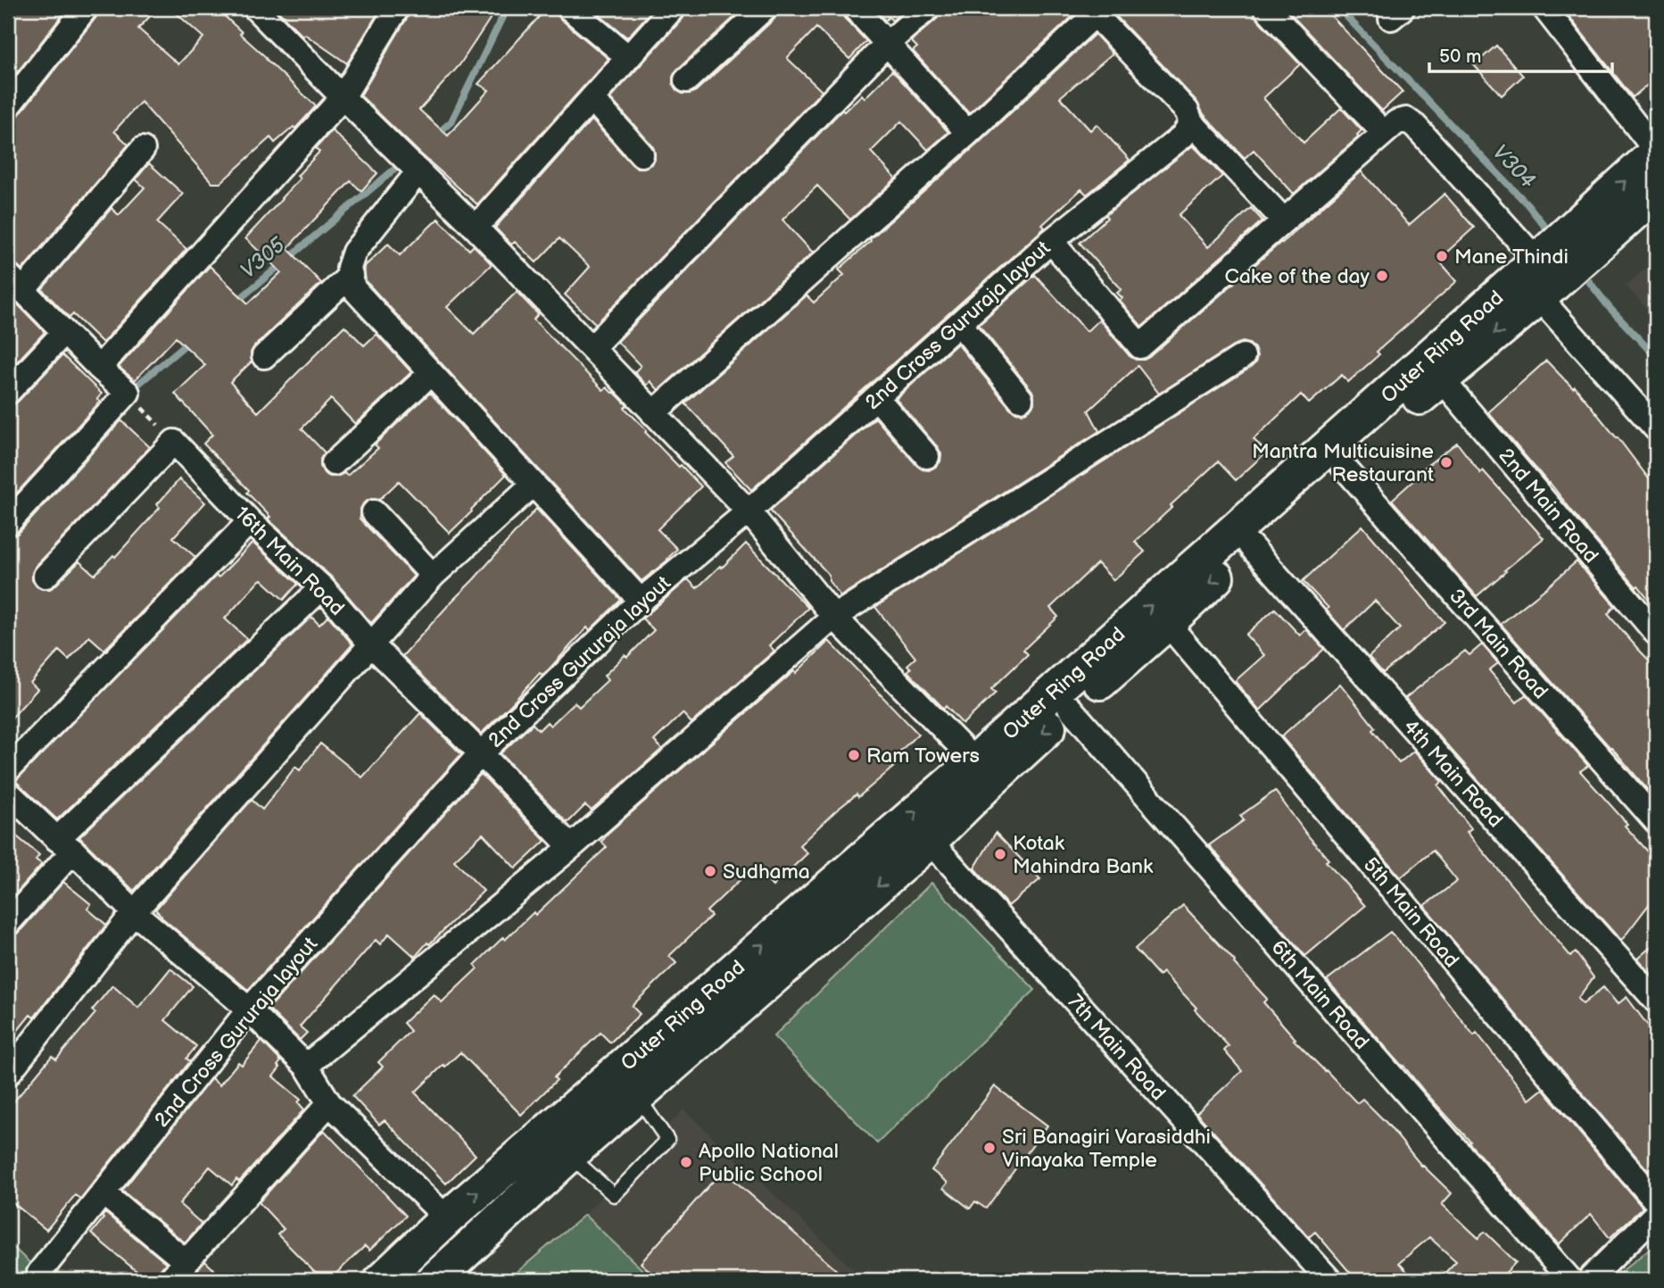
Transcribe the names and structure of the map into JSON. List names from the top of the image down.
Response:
{
  "streets": {
    "highway": ["Outer Ring Road"],
    "street": [
      "2nd Cross Gururaja layout",
      "2nd Main Road",
      "16th Main Road",
      "3rd Main Road",
      "4th Main Road",
      "5th Main Road",
      "6th Main Road",
      "7th Main Road"
    ]
  },
  "crossings": [
    ["2nd Cross Gururaja layout", "16th Main Road"],
    ["Outer Ring Road", "2nd Main Road"],
    ["Outer Ring Road", "3rd Main Road"],
    ["Outer Ring Road", "4th Main Road"],
    ["Outer Ring Road", "5th Main Road"],
    ["Outer Ring Road", "6th Main Road"],
    ["Outer Ring Road", "7th Main Road"]
  ],
  "water": ["V304", "V305"],
  "places": [
    "Mane Thindi",
    "Cake of the day",
    "Mantra Multicuisine Restaurant",
    "Ram Towers",
    "Kotak Mahindra Bank",
    "Sudhama",
    "Sri Banagiri Varasiddhi Vinayaka Temple",
    "Apollo National Public School"
  ],
  "scale_bar": "50 m"
}
